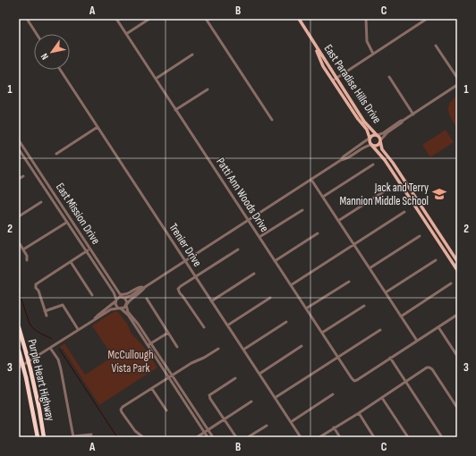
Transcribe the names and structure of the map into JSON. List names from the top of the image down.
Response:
{
  "streets": {
    "highway": ["Purple Heart Highway"],
    "main road": ["East Paradise Hills Drive"],
    "street": ["Patti Ann Woods Drive", "East Mission Drive", "Trenier Drive"]
  },
  "parks": ["McCullough Vista Park"],
  "places": {
    "school or university": ["Jack and Terry Mannion Middle School"]
  },
  "north": "bottom left",
  "grid": {
    "columns": ["A", "B", "C"],
    "rows": ["1", "2", "3"]
  }
}
